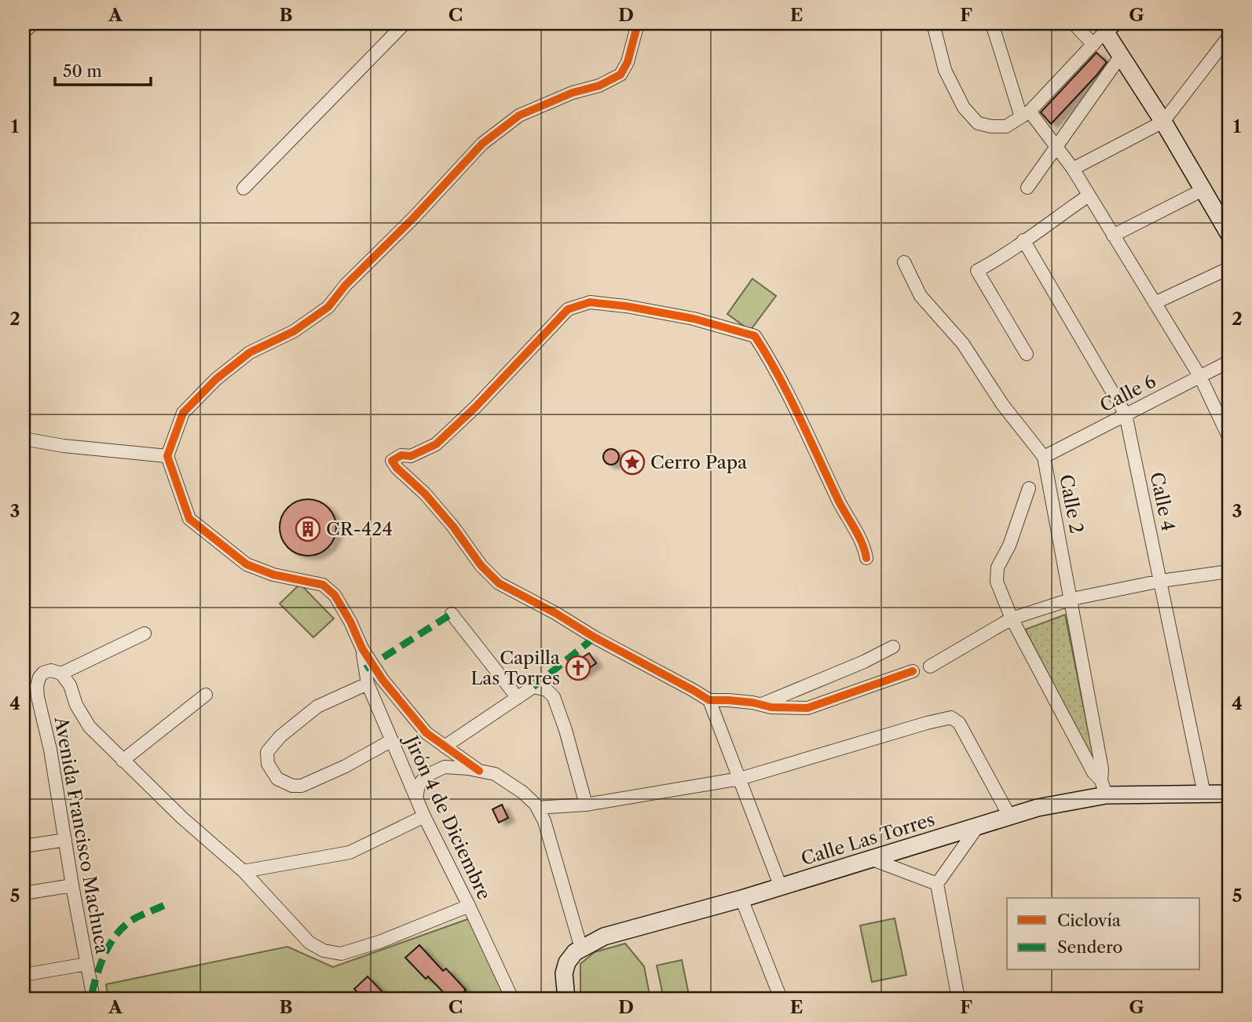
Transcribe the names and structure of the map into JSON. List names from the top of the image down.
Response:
{
  "streets": {
    "street": [
      "Calle 6",
      "Calle 4",
      "Calle 2",
      "Jirón 4 de Diciembre",
      "Avenida Francisco Machuca",
      "Calle Las Torres"
    ]
  },
  "crossings": [
    ["Calle 6", "Calle 4"],
    ["Calle 6", "Calle 2"],
    ["Calle 4", "Calle Las Torres"],
    ["Calle 2", "Calle Las Torres"]
  ],
  "places": {
    "place": ["Cerro Papa"],
    "building": ["CR-424"],
    "church": ["Capilla Las Torres"]
  },
  "legend": ["Ciclovía", "Sendero"],
  "scale_bar": "50 m",
  "grid": {
    "columns": [
      "A",
      "B",
      "C",
      "D",
      "E",
      "F",
      "G"
    ],
    "rows": [
      "1",
      "2",
      "3",
      "4",
      "5"
    ]
  }
}
